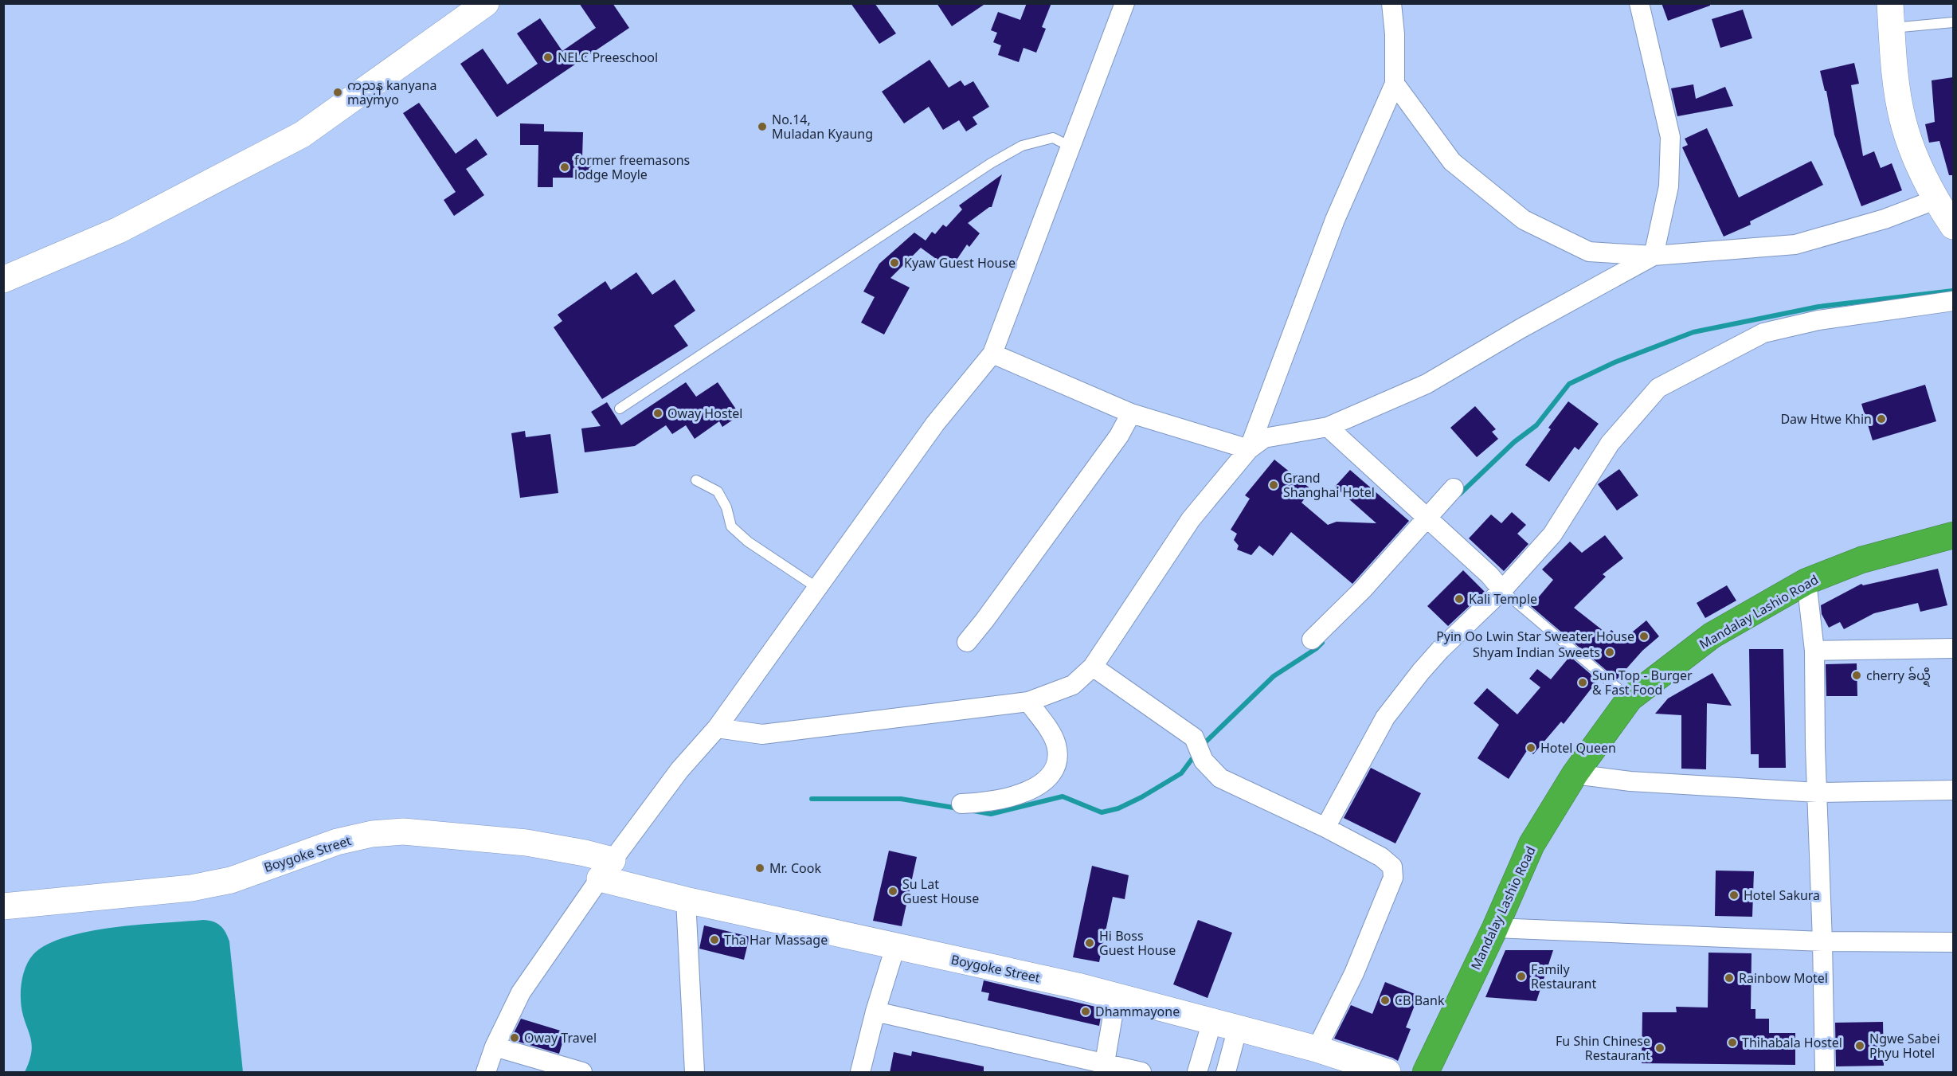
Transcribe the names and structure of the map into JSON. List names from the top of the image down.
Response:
{
  "streets": {
    "highway": ["Mandalay Lashio Road"],
    "street": ["Boygoke Street"]
  },
  "places": [
    "NELC Preeschool",
    "ကညန kanyana maymyo",
    "No.14, Muladan Kyaung",
    "former freemasons lodge Moyle",
    "Kyaw Guest House",
    "Oway Hostel",
    "Daw Htwe Khin",
    "Grand Shanghai Hotel",
    "Kali Temple",
    "Pyin Oo Lwin Star Sweater House",
    "Shyam Indian Sweets",
    "cherry ခ်ယ္ရီ",
    "Sun Top - Burger & Fast Food",
    "Hotel Queen",
    "Mr. Cook",
    "Su Lat Guest House",
    "Hotel Sakura",
    "Tha Har Massage",
    "Hi Boss Guest House",
    "Family Restaurant",
    "Rainbow Motel",
    "CB Bank",
    "Dhammayone",
    "Oway Travel",
    "Thihabala Hostel",
    "Ngwe Sabei Phyu Hotel",
    "Fu Shin Chinese Restaurant"
  ]
}
